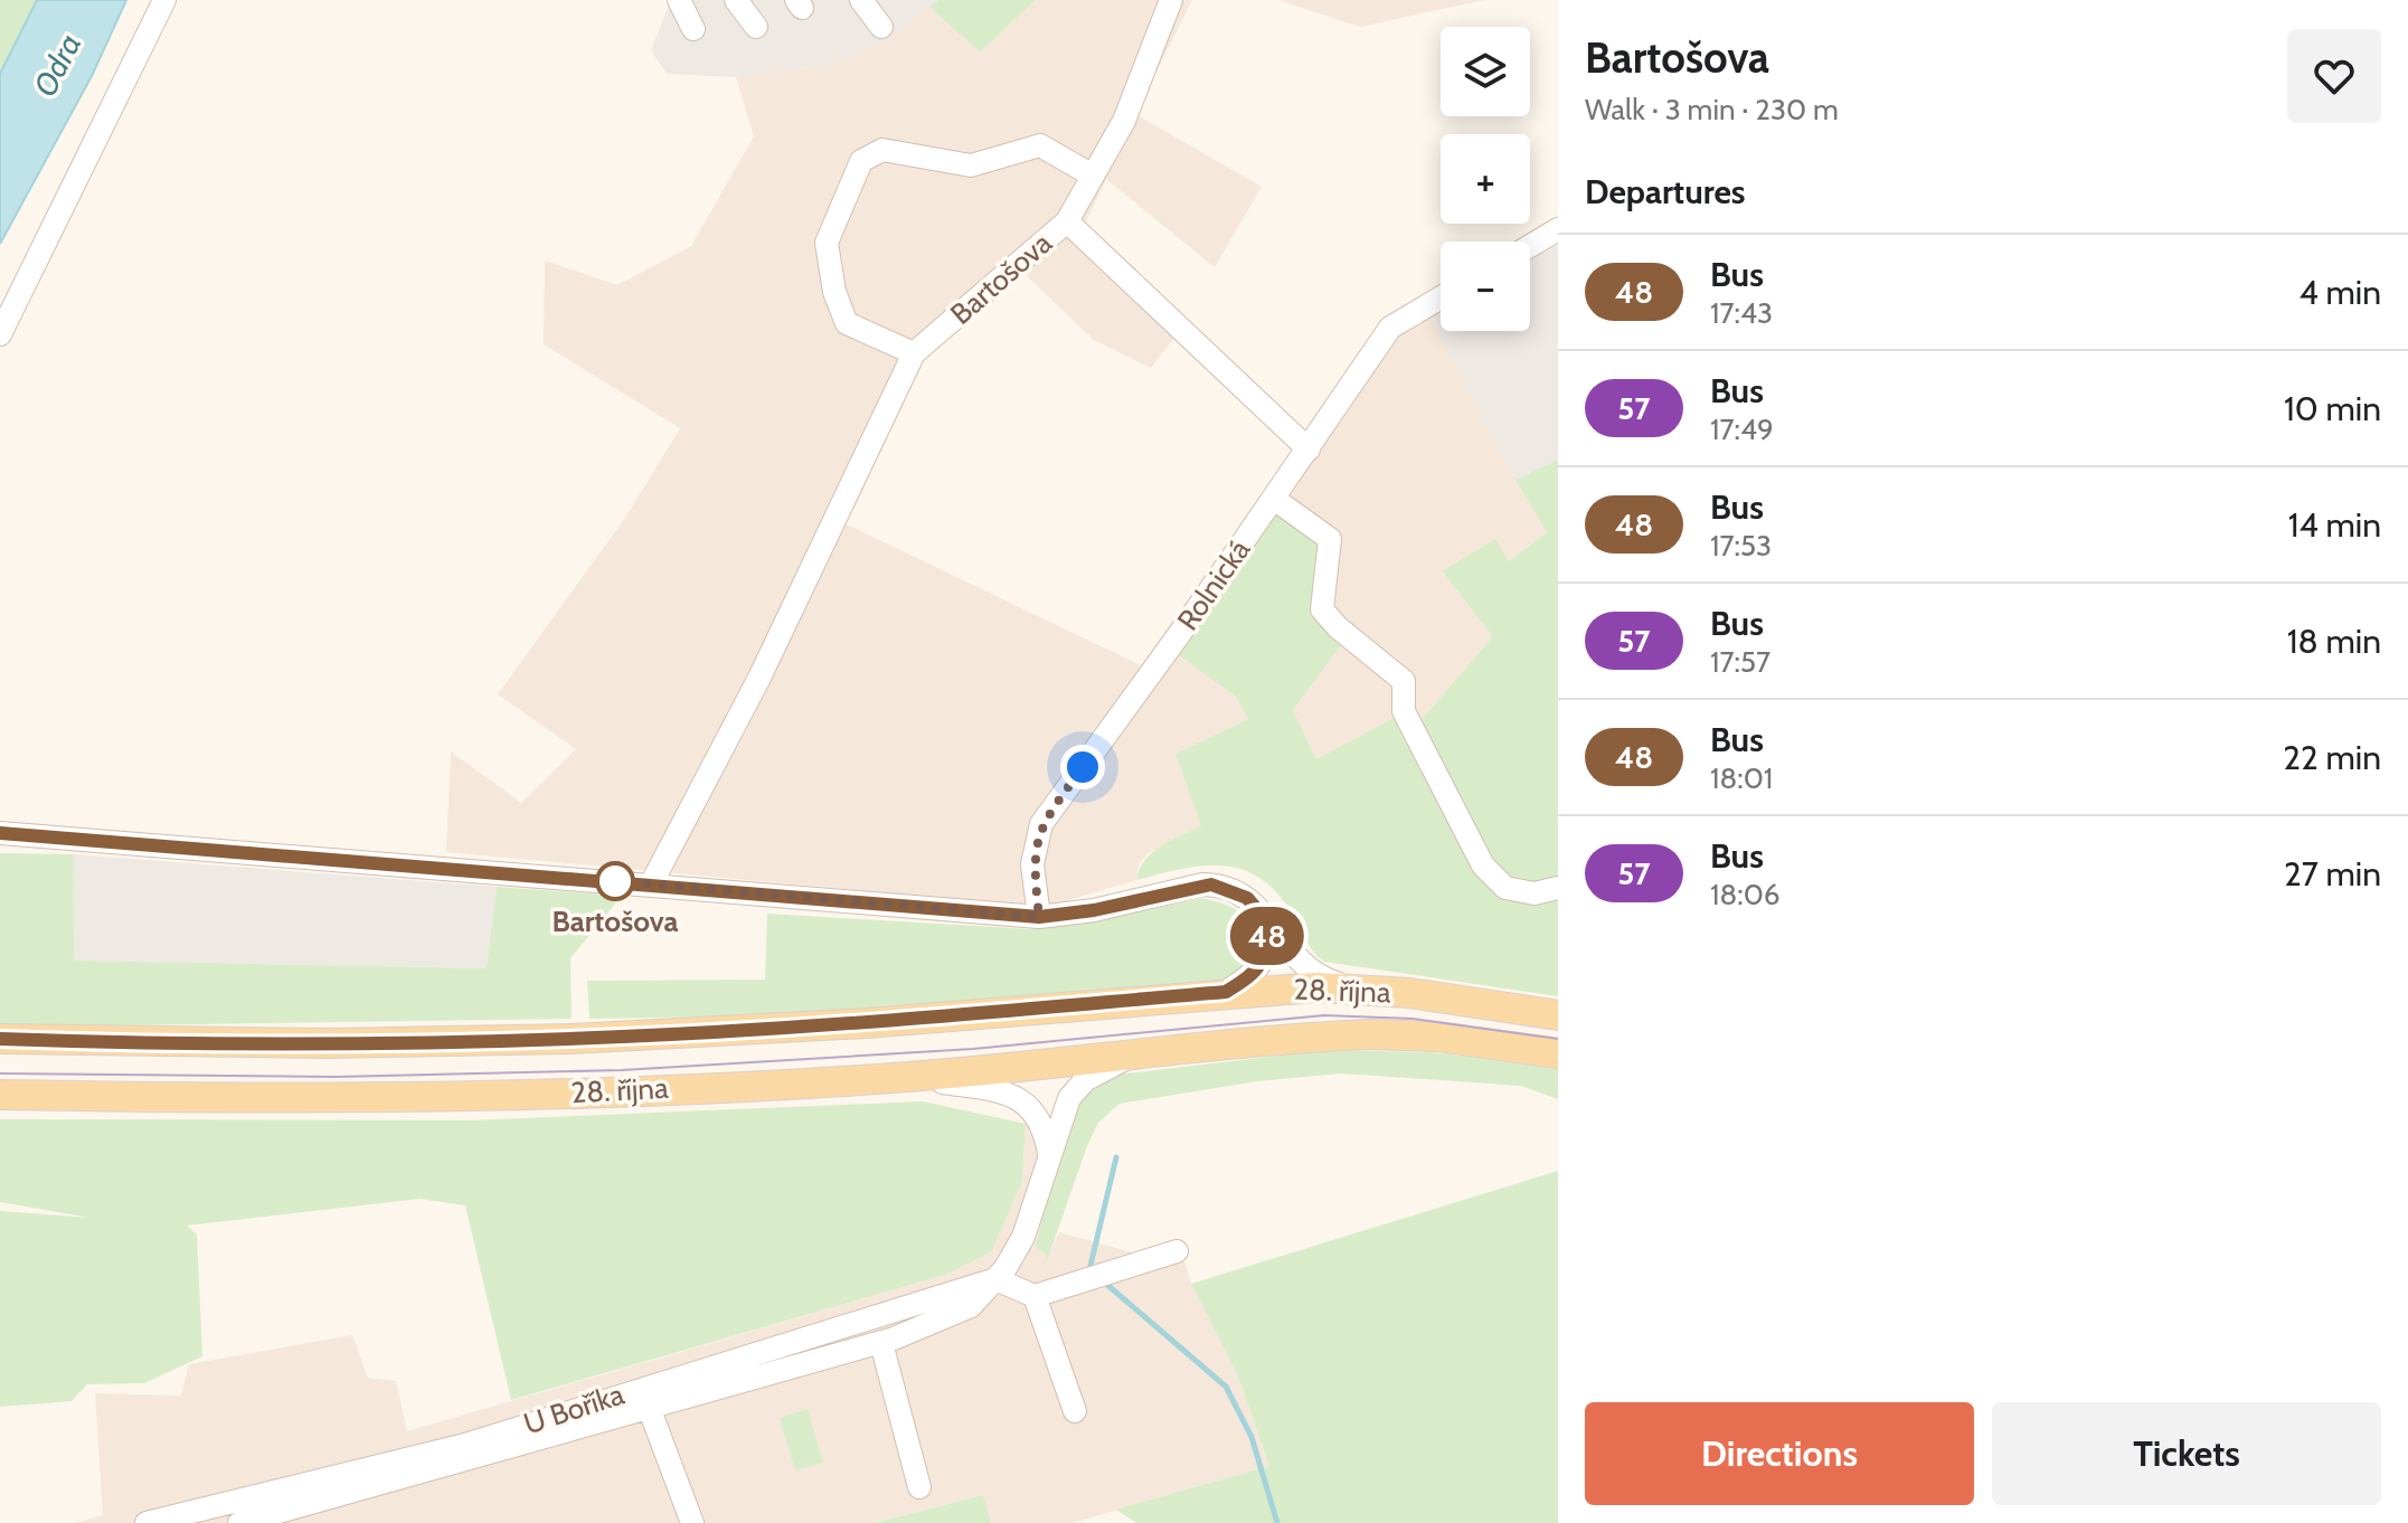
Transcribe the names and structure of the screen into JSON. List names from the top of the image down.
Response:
{
  "streets": {
    "main road": ["28. října"],
    "street": ["Bartošova", "Rolnická", "U Boříka"]
  },
  "crossings": [
    ["28. října", "U Boříka"]
  ],
  "water": ["Odra"],
  "places": ["Bartošova"],
  "lines": ["bus line 48"],
  "page": {
    "on_map": "48",
    "heading": [
      ["Bartošova", "Walk · 3 min · 230 m"],
      "Departures"
    ],
    "map_buttons": ["+", "−"],
    "list": [
      {
        "mark": "48",
        "name": "Bus",
        "note": "17:43",
        "value": "4 min"
      },
      {
        "mark": "57",
        "name": "Bus",
        "note": "17:49",
        "value": "10 min"
      },
      {
        "mark": "48",
        "name": "Bus",
        "note": "17:53",
        "value": "14 min"
      },
      {
        "mark": "57",
        "name": "Bus",
        "note": "17:57",
        "value": "18 min"
      },
      {
        "mark": "48",
        "name": "Bus",
        "note": "18:01",
        "value": "22 min"
      },
      {
        "mark": "57",
        "name": "Bus",
        "note": "18:06",
        "value": "27 min"
      }
    ],
    "buttons": ["Directions", "Tickets"]
  }
}
